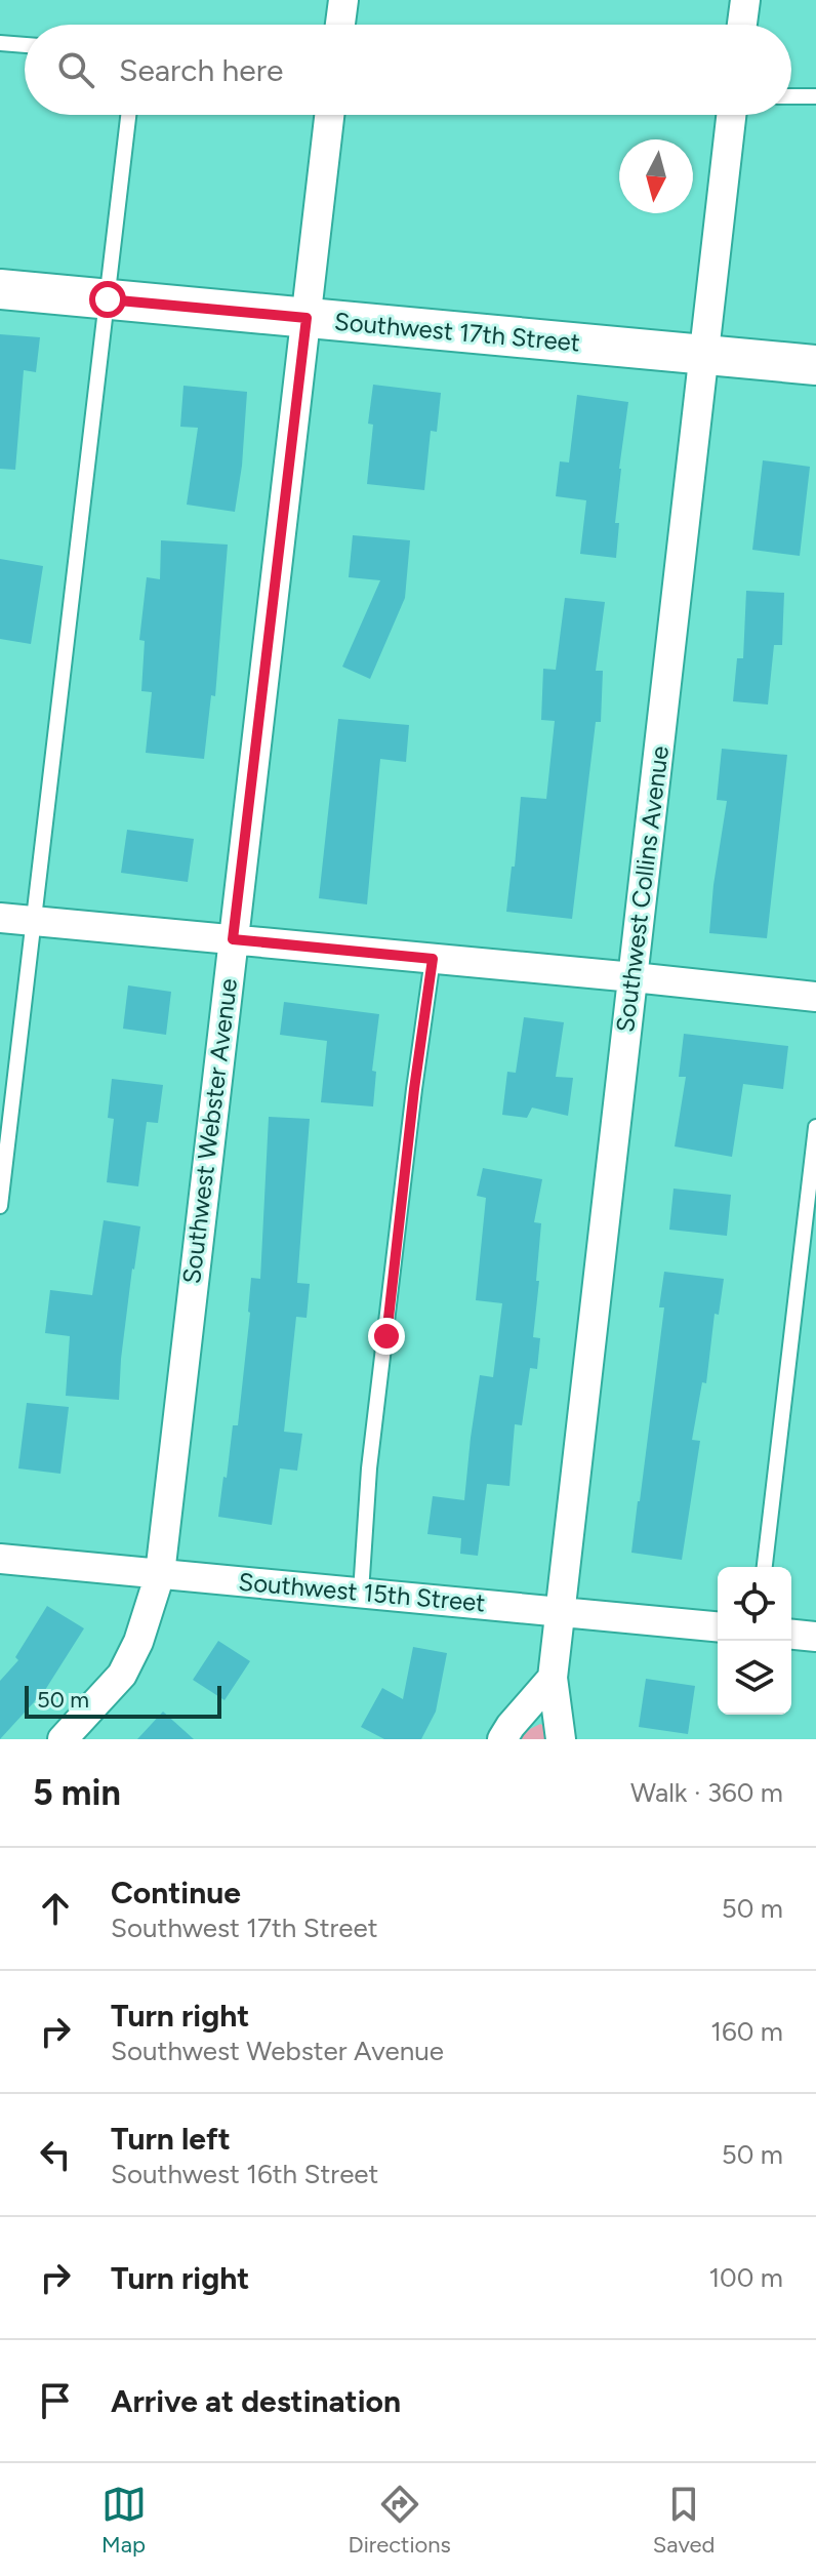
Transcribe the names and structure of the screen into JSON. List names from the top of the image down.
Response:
{
  "streets": {
    "main road": ["Southwest 17th Street"],
    "street": ["Southwest Collins Avenue", "Southwest Webster Avenue", "Southwest 15th Street"]
  },
  "crossings": [
    ["Southwest 17th Street", "Southwest Collins Avenue"],
    ["Southwest 17th Street", "Southwest Webster Avenue"],
    ["Southwest Collins Avenue", "Southwest 15th Street"],
    ["Southwest Webster Avenue", "Southwest 15th Street"]
  ],
  "scale_bar": "50 m",
  "north": "bottom",
  "page": {
    "search": "Search here",
    "scale": "50 m",
    "heading": ["5 min", "Walk · 360 m"],
    "list": [
      ["Continue", "Southwest 17th Street", "50 m"],
      ["Turn right", "Southwest Webster Avenue", "160 m"],
      ["Turn left", "Southwest 16th Street", "50 m"],
      ["Turn right", "100 m"],
      "Arrive at destination"
    ],
    "nav": ["Map", "Directions", "Saved"]
  }
}
